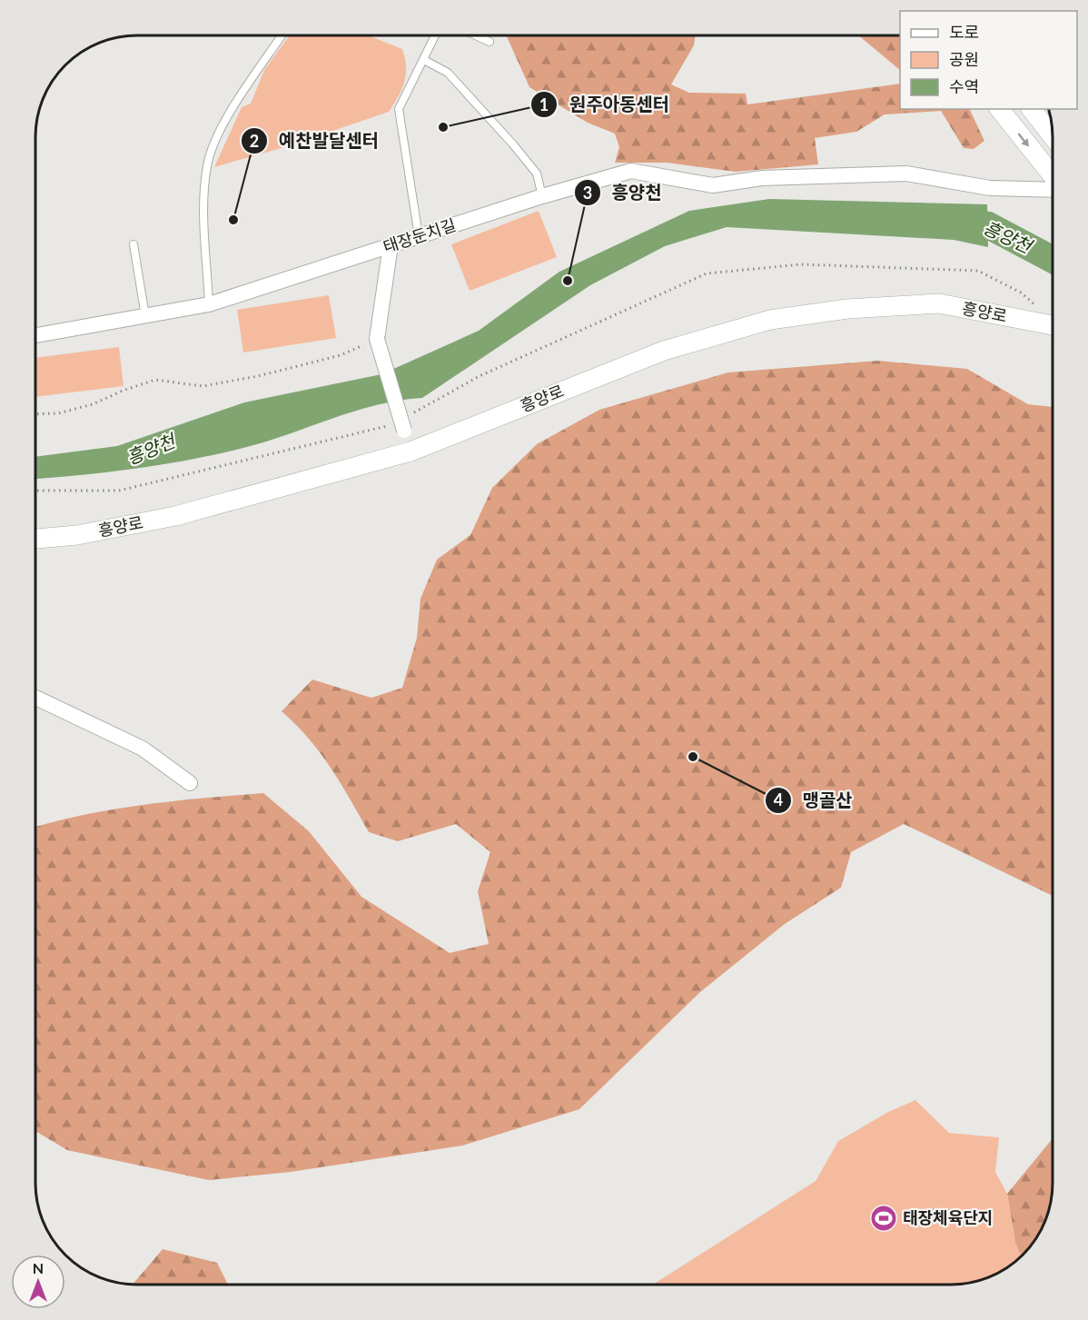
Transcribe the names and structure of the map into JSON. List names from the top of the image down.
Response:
{
  "streets": {
    "street": ["태장둔치길", "흥양로"]
  },
  "water": ["흥양천"],
  "places": {
    "other": [
      "원주아동센터",
      "예찬발달센터",
      "흥양천",
      "맹골산"
    ],
    "sports": ["태장체육단지"]
  },
  "legend": ["도로", "공원", "수역"],
  "north": "top"
}
